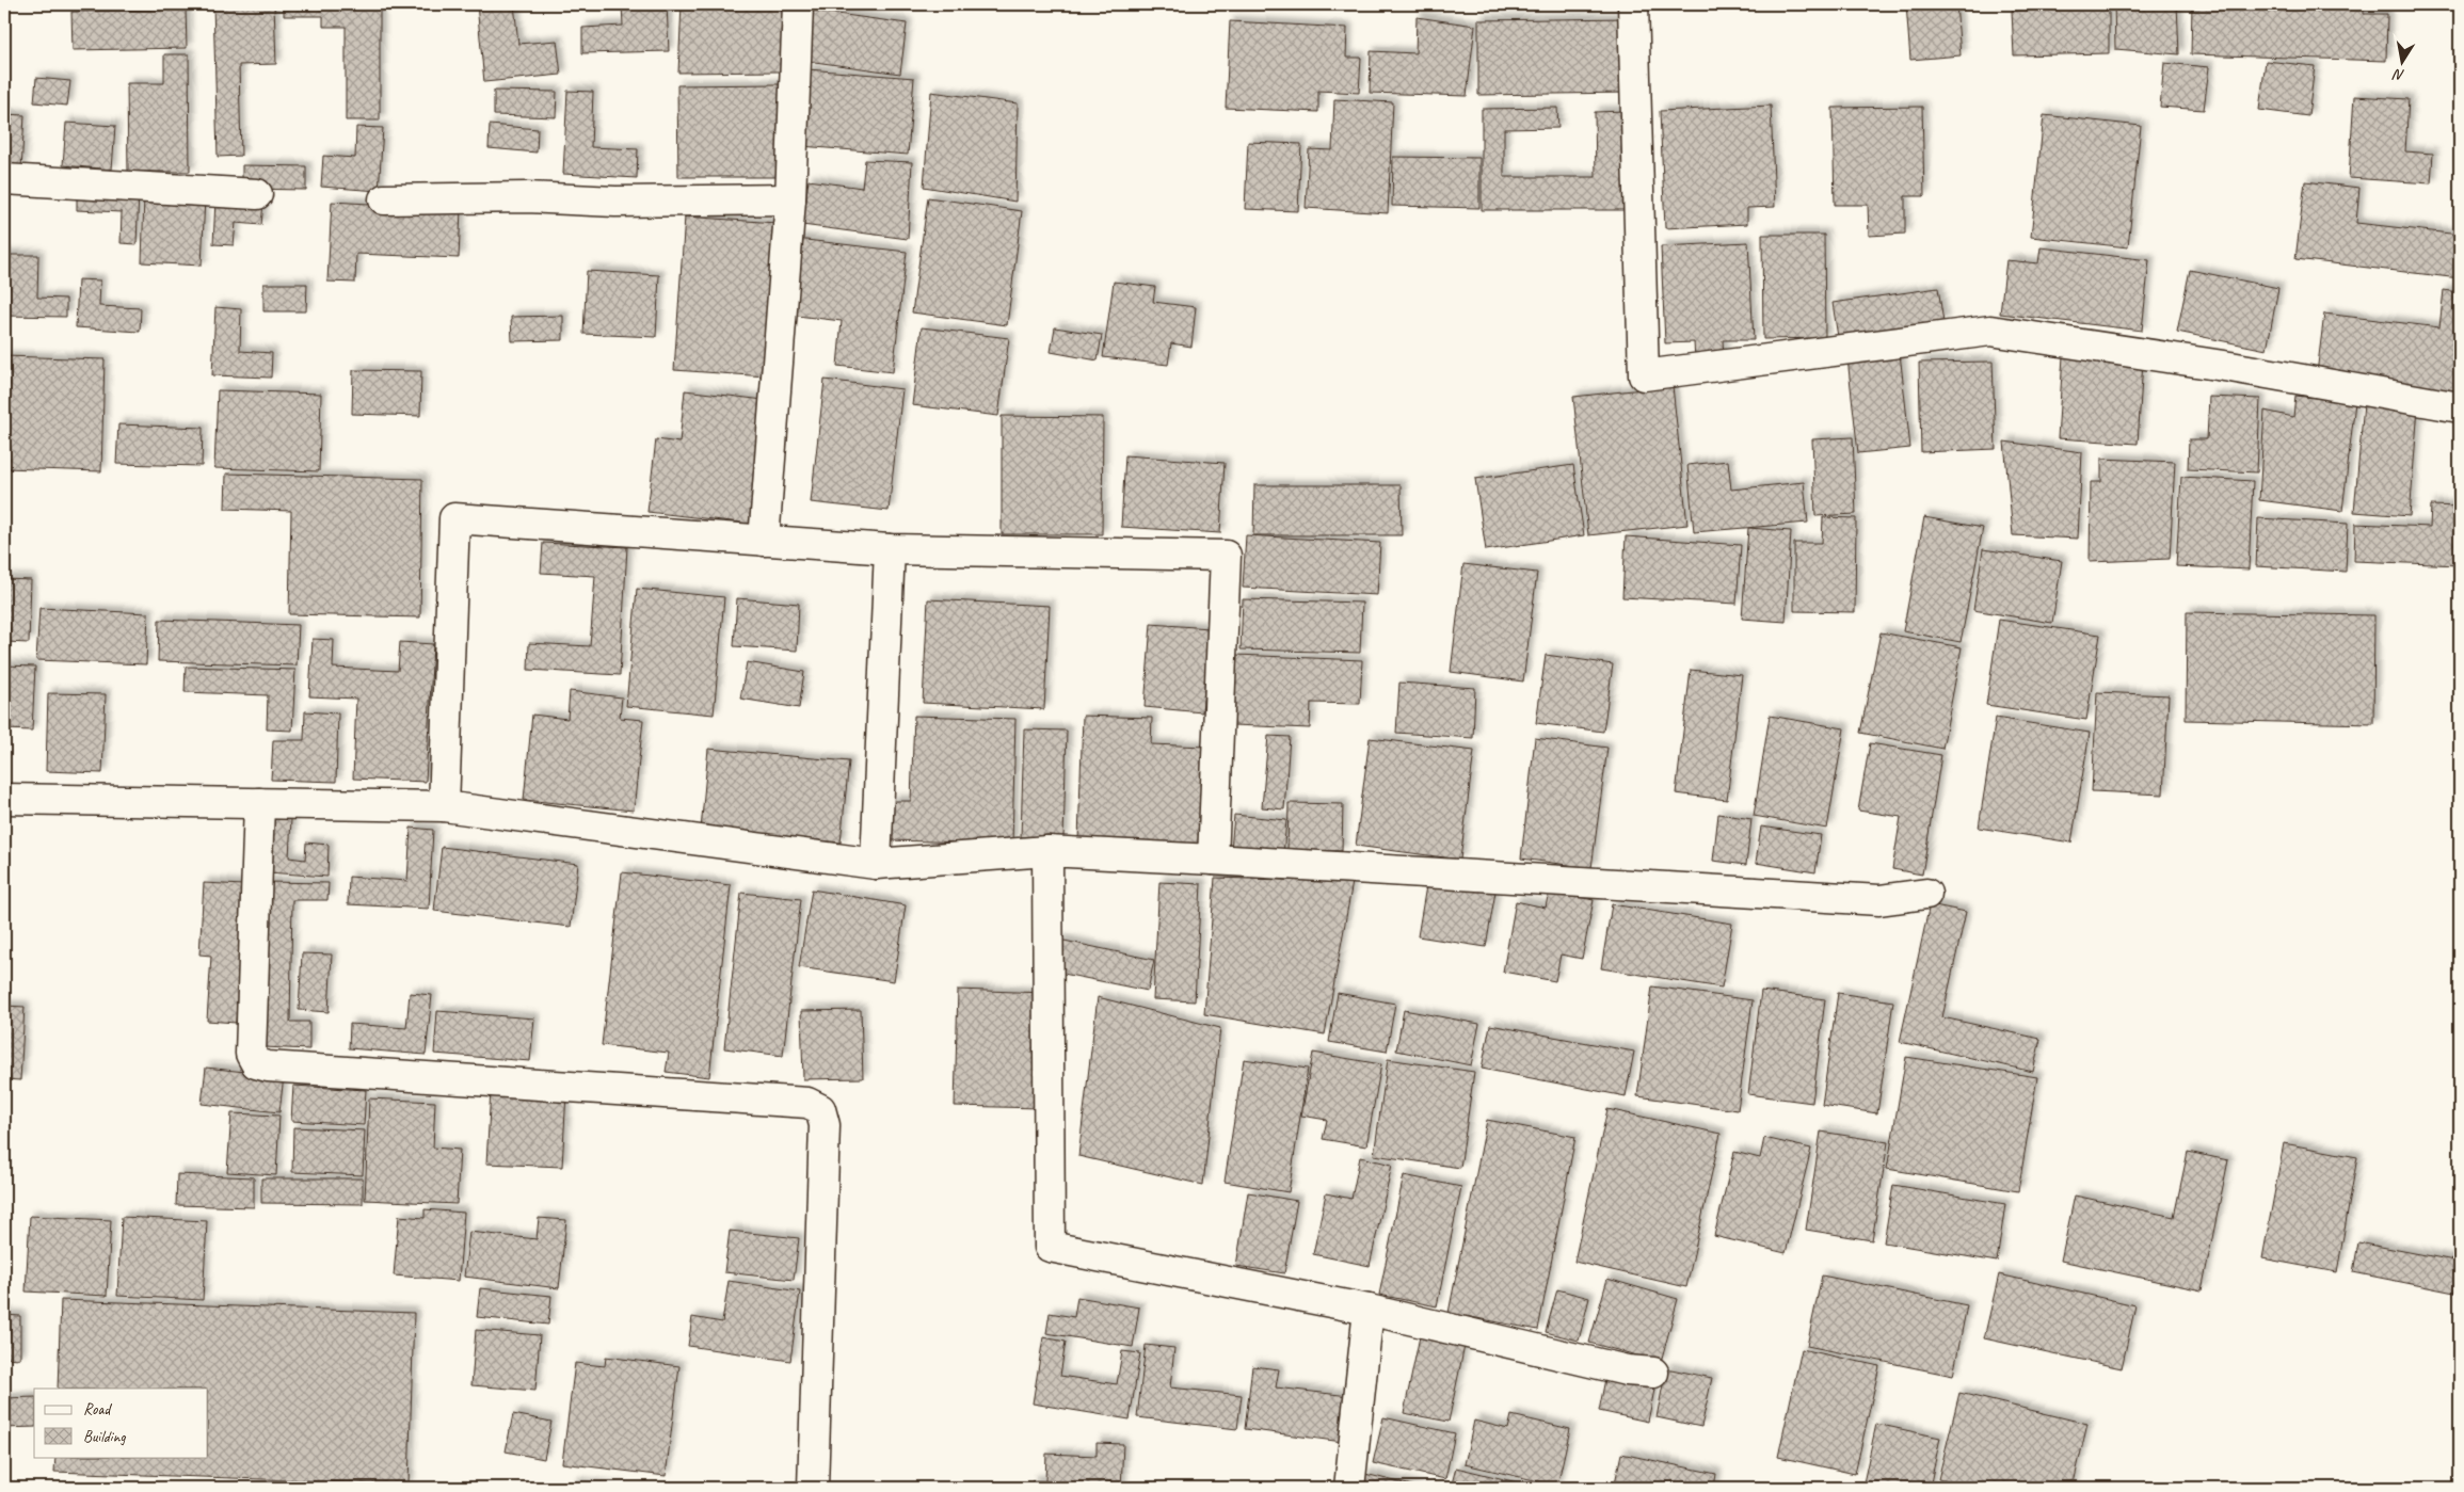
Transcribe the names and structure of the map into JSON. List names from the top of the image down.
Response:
{
  "legend": ["Road", "Building"],
  "north": "bottom"
}
